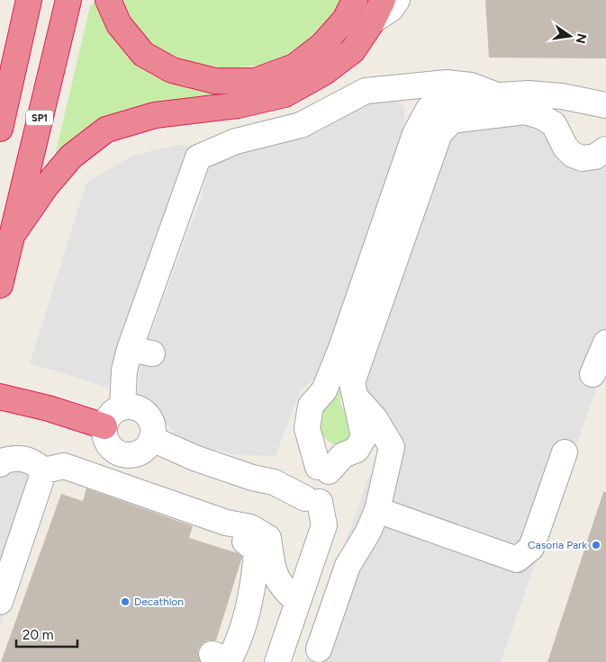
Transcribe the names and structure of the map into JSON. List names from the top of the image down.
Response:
{
  "streets": {
    "highway": ["SP1"]
  },
  "places": ["Casoria Park", "Decathlon"],
  "scale_bar": "20 m",
  "north": "right"
}
